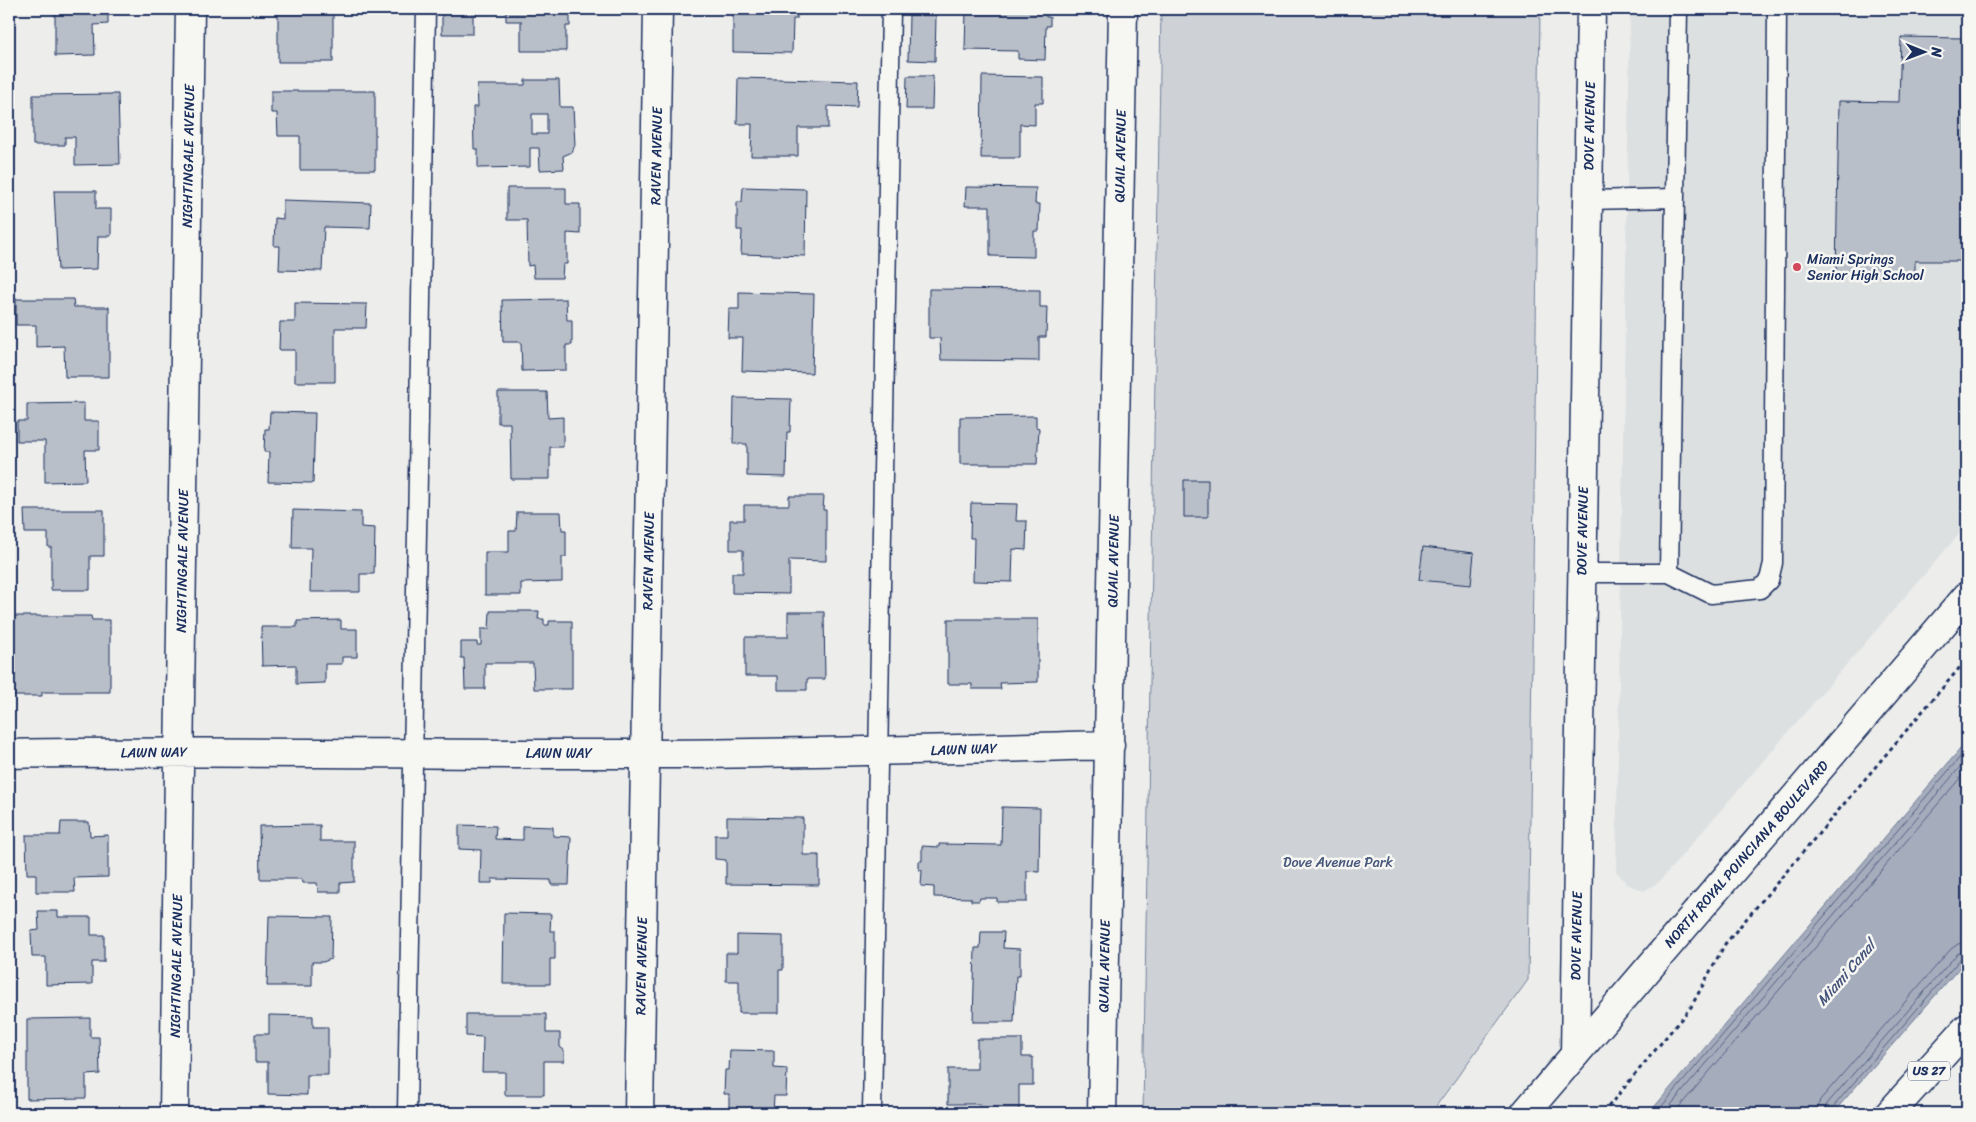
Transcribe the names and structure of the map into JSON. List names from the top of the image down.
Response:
{
  "streets": {
    "main road": [
      "DOVE AVENUE",
      "NIGHTINGALE AVENUE",
      "RAVEN AVENUE",
      "QUAIL AVENUE",
      "LAWN WAY",
      "NORTH ROYAL POINCIANA BOULEVARD",
      "US 27"
    ]
  },
  "crossings": [
    ["DOVE AVENUE", "NORTH ROYAL POINCIANA BOULEVARD"],
    ["NIGHTINGALE AVENUE", "LAWN WAY"],
    ["RAVEN AVENUE", "LAWN WAY"],
    ["QUAIL AVENUE", "LAWN WAY"]
  ],
  "water": ["Miami Canal"],
  "parks": ["Dove Avenue Park"],
  "places": ["Miami Springs Senior High School"],
  "north": "right"
}
